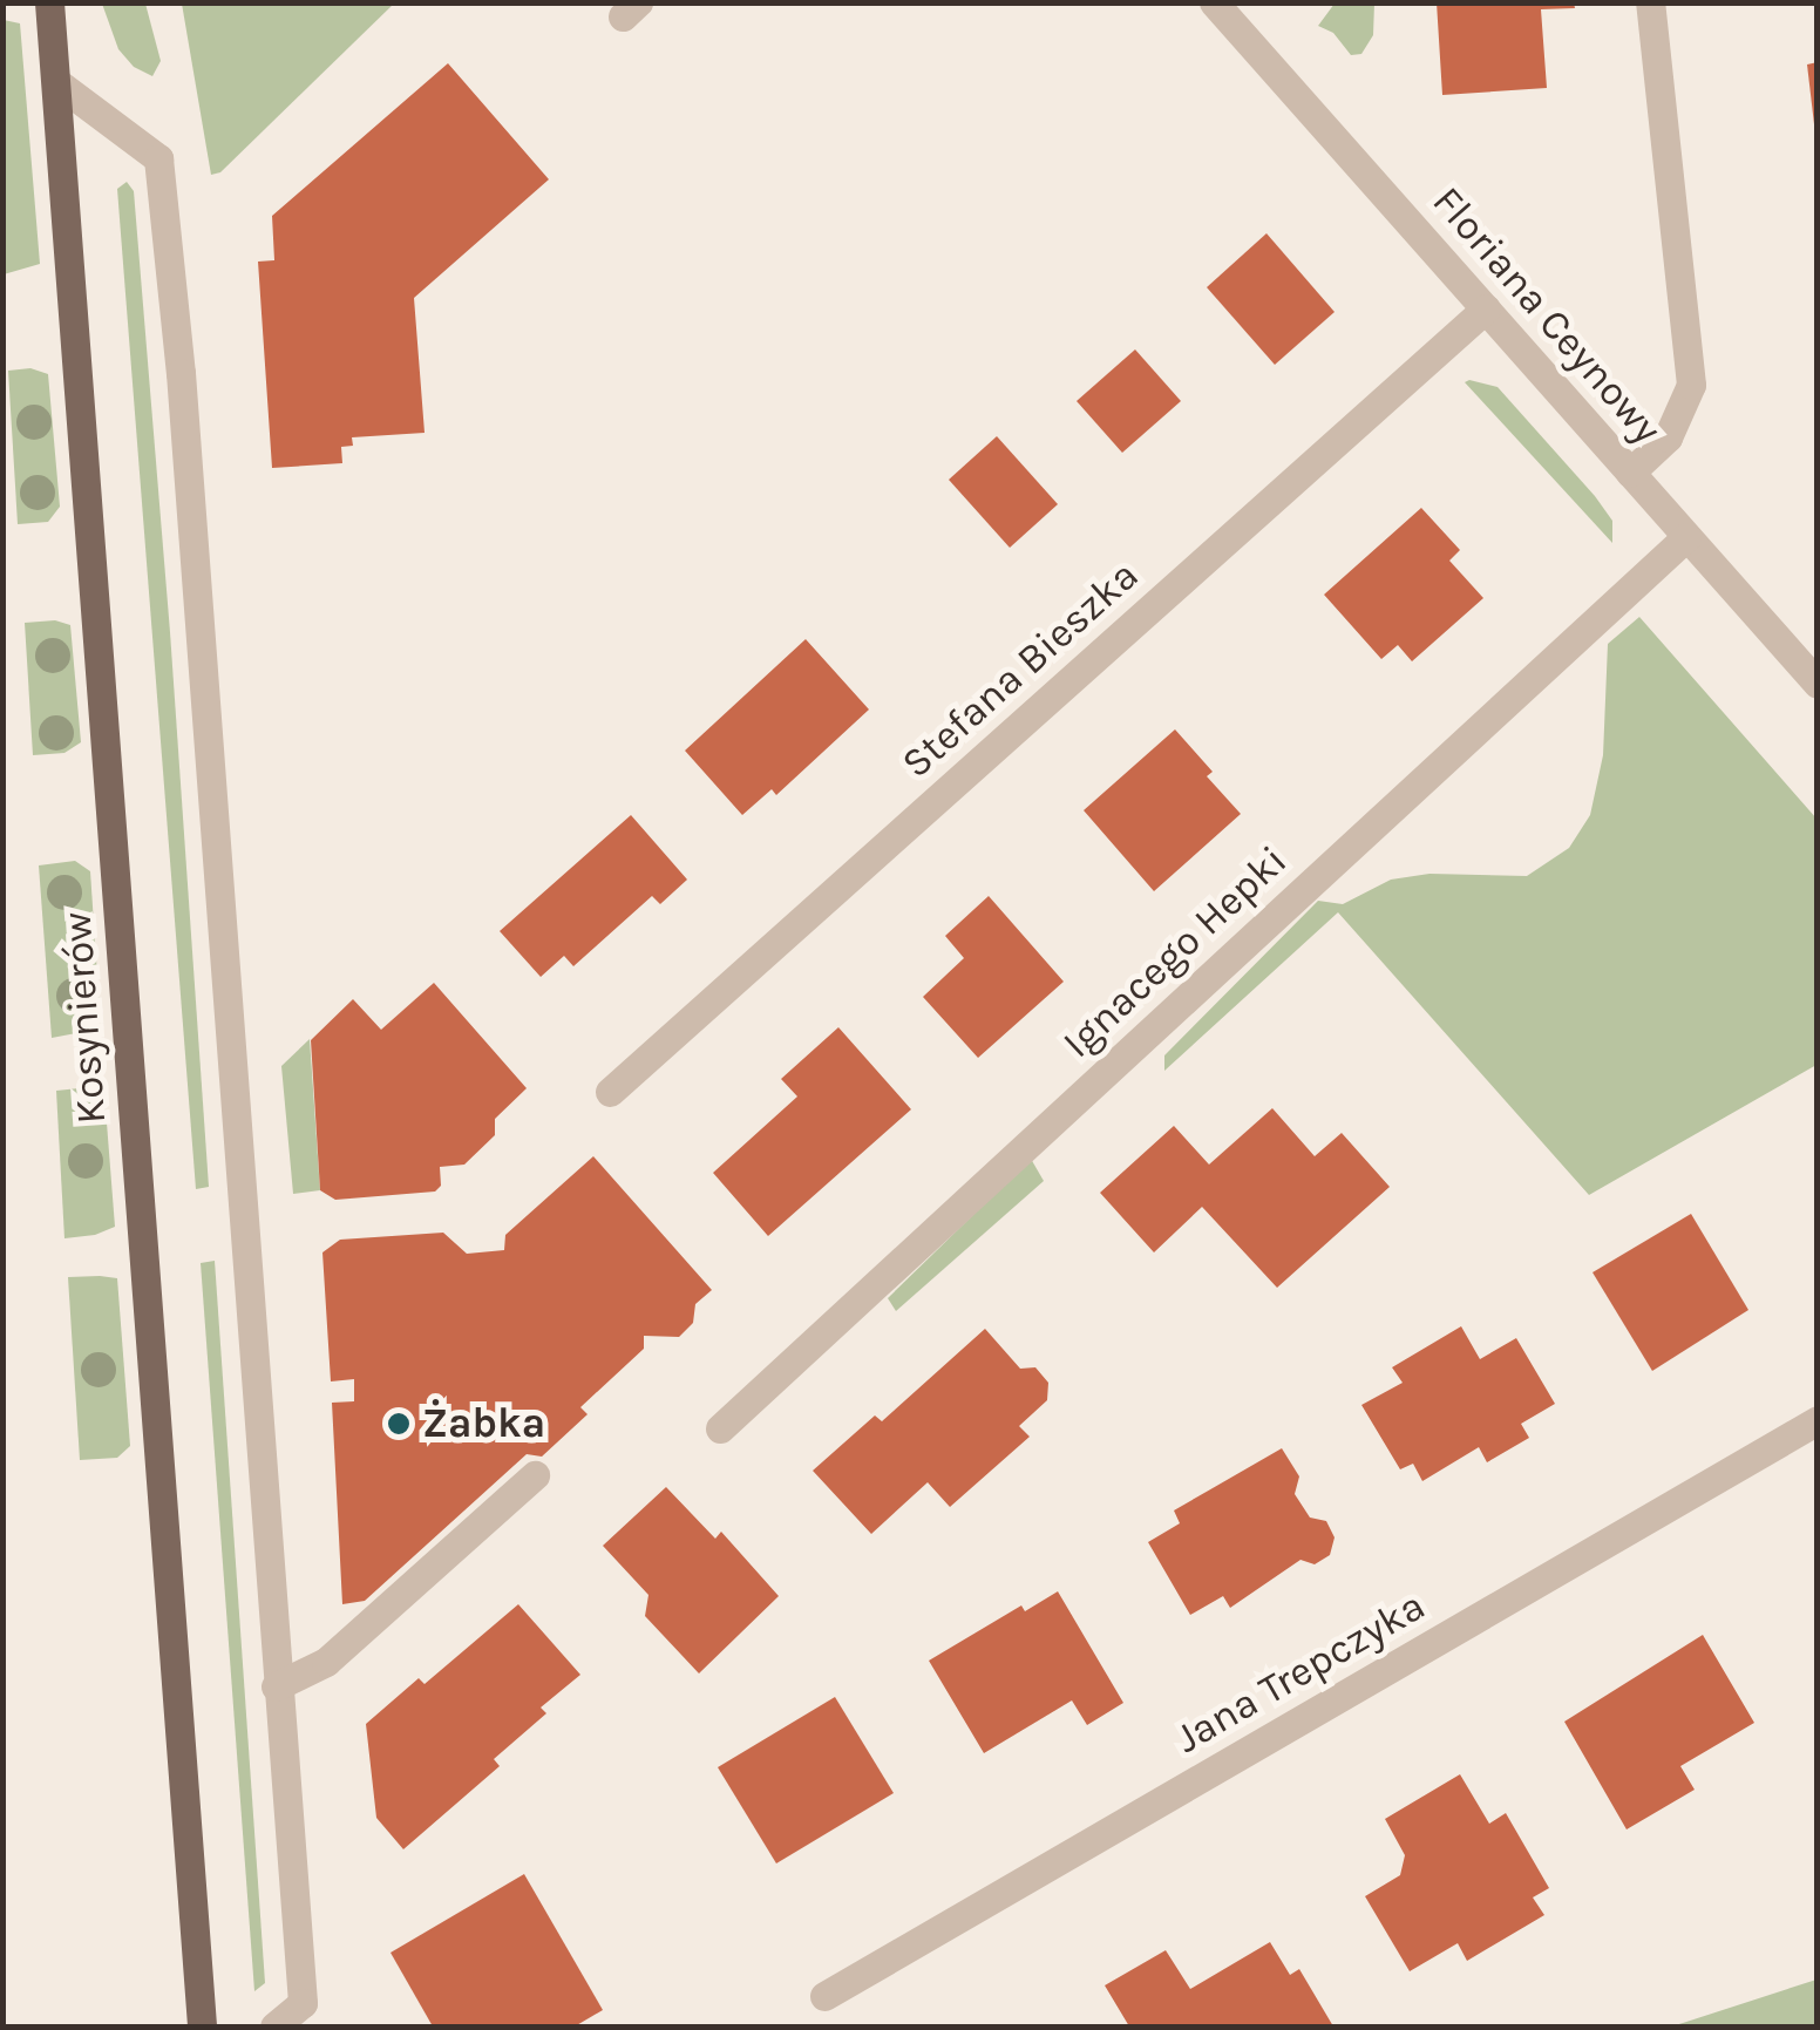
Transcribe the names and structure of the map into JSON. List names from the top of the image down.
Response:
{
  "streets": {
    "main road": ["Kosynierów"],
    "street": [
      "Floriana Ceynowy",
      "Stefana Bieszka",
      "Ignacego Hepki",
      "Jana Trepczyka"
    ]
  },
  "crossings": [
    ["Floriana Ceynowy", "Stefana Bieszka"],
    ["Floriana Ceynowy", "Ignacego Hepki"]
  ],
  "places": ["Żabka"]
}
